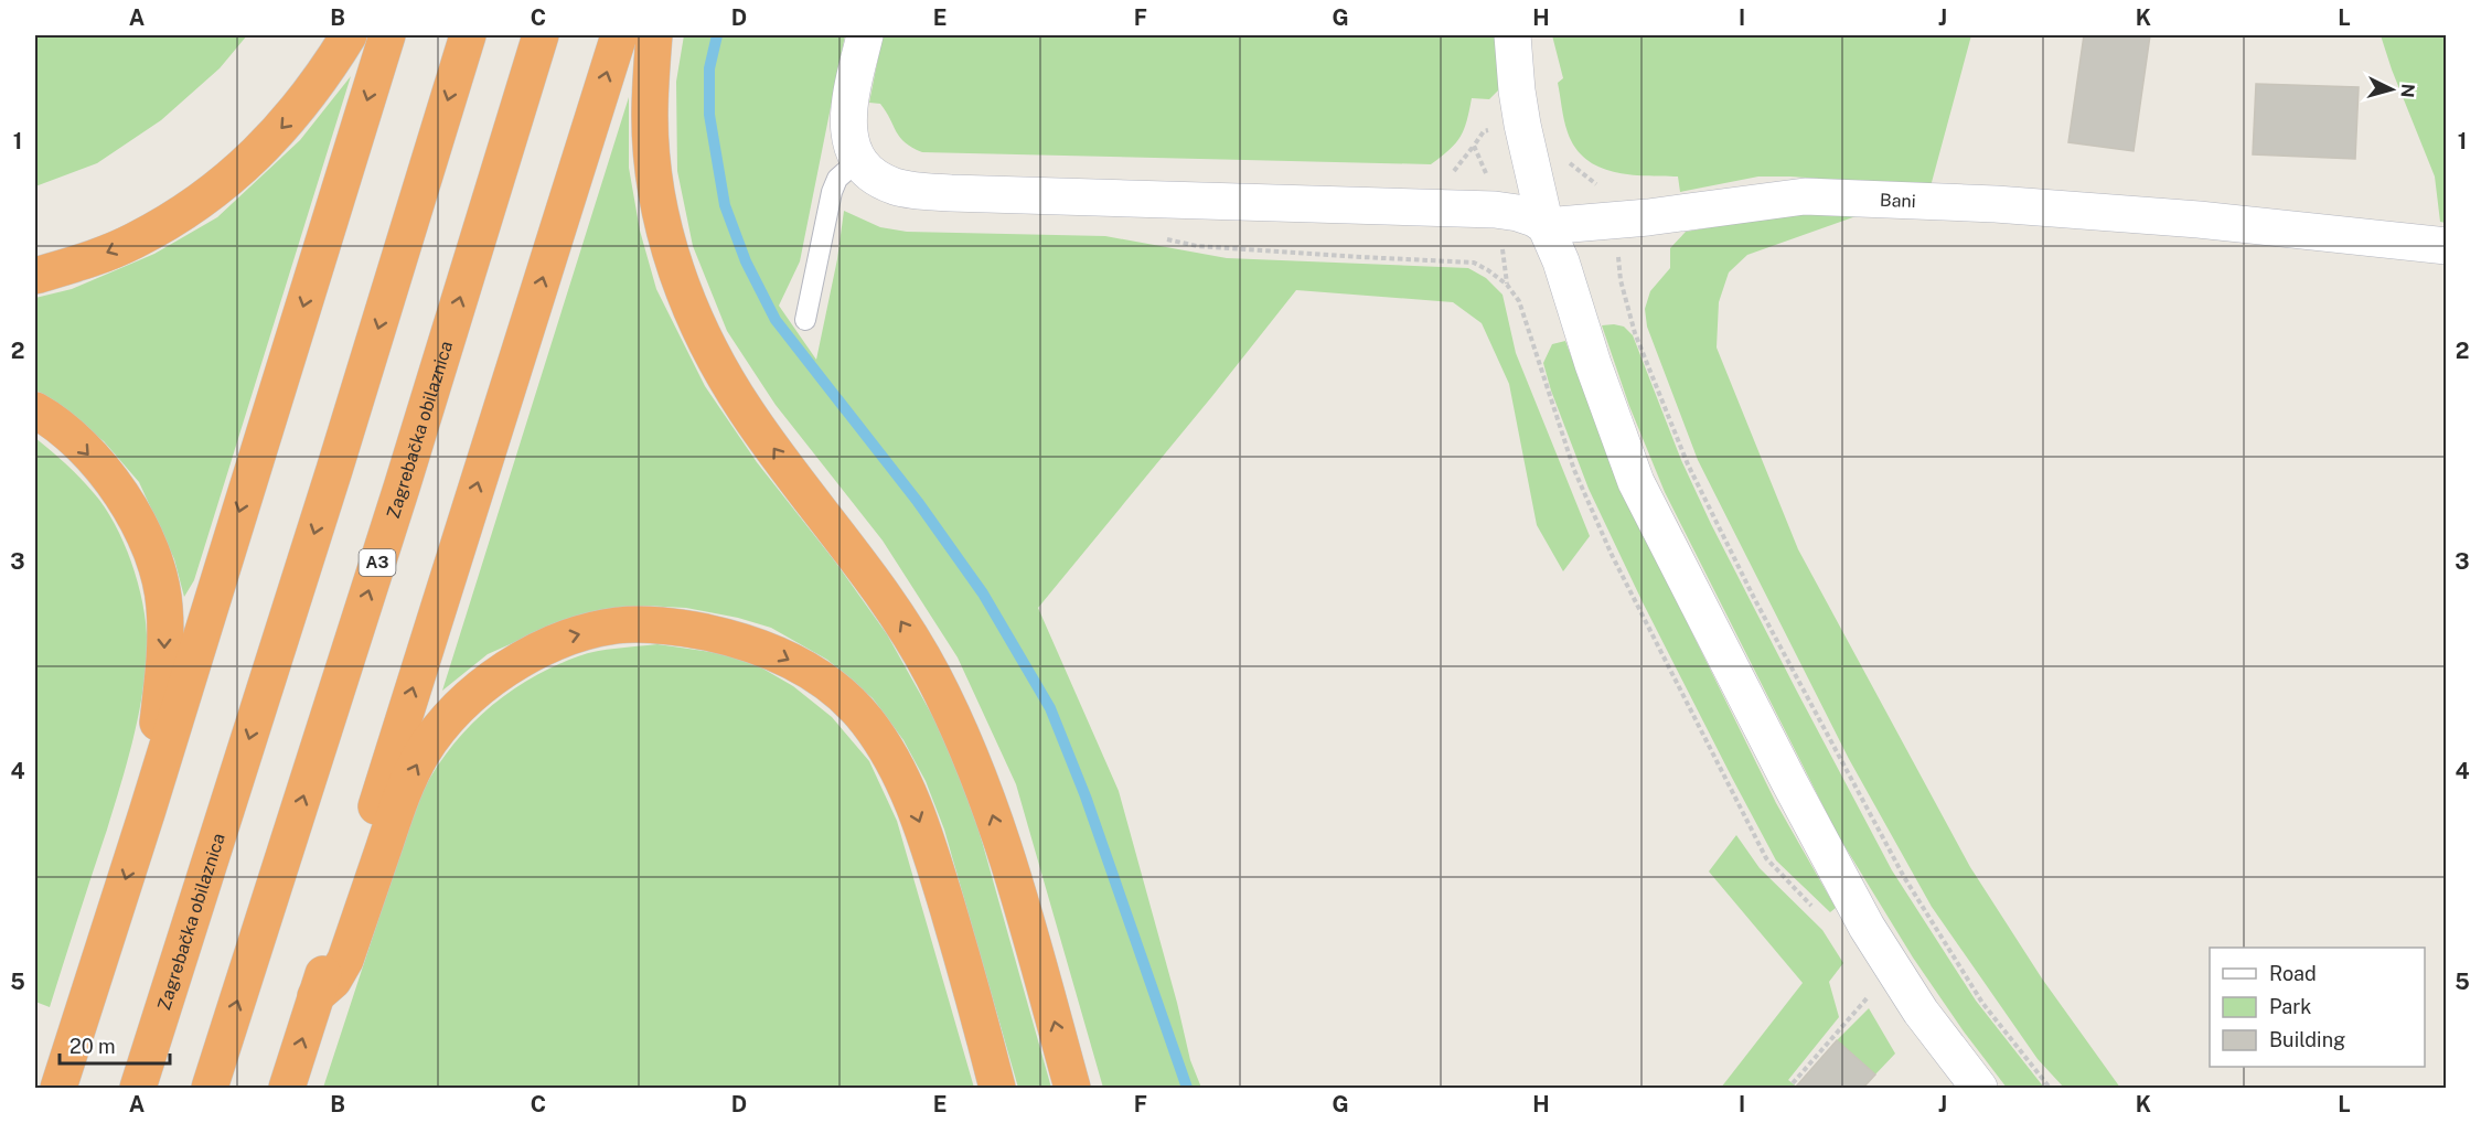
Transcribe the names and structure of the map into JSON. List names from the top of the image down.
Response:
{
  "streets": {
    "highway": ["Zagrebačka obilaznica", "A3"],
    "street": ["Bani"]
  },
  "legend": ["Road", "Park", "Building"],
  "scale_bar": "20 m",
  "north": "right",
  "grid": {
    "columns": [
      "A",
      "B",
      "C",
      "D",
      "E",
      "F",
      "G",
      "H",
      "I",
      "J",
      "K",
      "L"
    ],
    "rows": [
      "1",
      "2",
      "3",
      "4",
      "5"
    ]
  }
}
